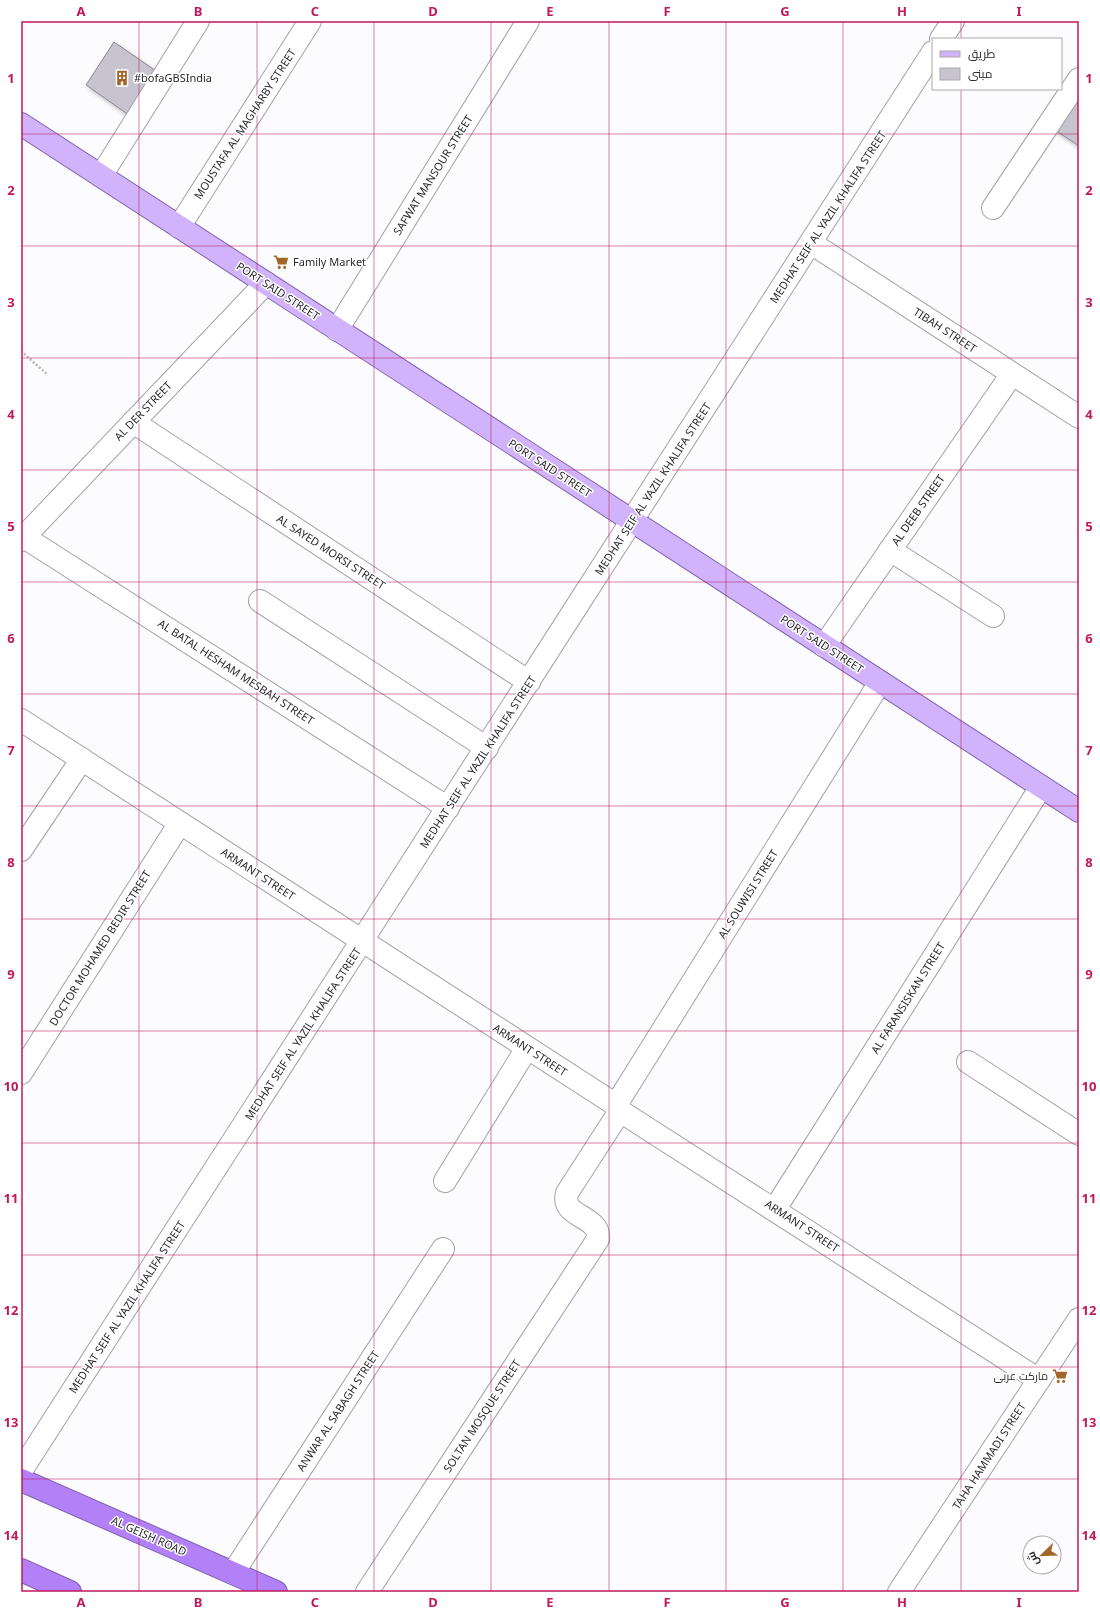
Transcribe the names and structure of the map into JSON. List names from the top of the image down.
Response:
{
  "streets": {
    "highway": ["AL GEISH ROAD"],
    "main road": ["PORT SAID STREET"],
    "street": [
      "MOUSTAFA AL MAGHARBY STREET",
      "SAFWAT MANSOUR STREET",
      "MEDHAT SEIF AL YAZIL KHALIFA STREET",
      "TIBAH STREET",
      "AL DER STREET",
      "AL DEEB STREET",
      "AL SAYED MORSI STREET",
      "AL BATAL HESHAM MESBAH STREET",
      "ARMANT STREET",
      "AL SOUWISI STREET",
      "DOCTOR MOHAMED BEDIR STREET",
      "AL FARANSISKAN STREET",
      "ANWAR AL SABAGH STREET",
      "SOLTAN MOSQUE STREET",
      "TAHA HAMMADI STREET"
    ]
  },
  "crossings": [
    ["MOUSTAFA AL MAGHARBY STREET", "PORT SAID STREET"],
    ["SAFWAT MANSOUR STREET", "PORT SAID STREET"],
    ["MEDHAT SEIF AL YAZIL KHALIFA STREET", "PORT SAID STREET"],
    ["MEDHAT SEIF AL YAZIL KHALIFA STREET", "TIBAH STREET"],
    ["MEDHAT SEIF AL YAZIL KHALIFA STREET", "AL SAYED MORSI STREET"],
    ["MEDHAT SEIF AL YAZIL KHALIFA STREET", "AL BATAL HESHAM MESBAH STREET"],
    ["MEDHAT SEIF AL YAZIL KHALIFA STREET", "ARMANT STREET"],
    ["PORT SAID STREET", "AL DER STREET"],
    ["PORT SAID STREET", "AL DEEB STREET"],
    ["PORT SAID STREET", "AL SOUWISI STREET"],
    ["PORT SAID STREET", "AL FARANSISKAN STREET"],
    ["TIBAH STREET", "AL DEEB STREET"],
    ["AL DER STREET", "AL SAYED MORSI STREET"],
    ["AL DER STREET", "AL BATAL HESHAM MESBAH STREET"],
    ["ARMANT STREET", "AL SOUWISI STREET"],
    ["ARMANT STREET", "DOCTOR MOHAMED BEDIR STREET"],
    ["ARMANT STREET", "AL FARANSISKAN STREET"],
    ["ARMANT STREET", "TAHA HAMMADI STREET"],
    ["AL SOUWISI STREET", "SOLTAN MOSQUE STREET"],
    ["ANWAR AL SABAGH STREET", "AL GEISH ROAD"]
  ],
  "places": {
    "building": ["#bofaGBSIndia"],
    "supermarket": ["Family Market", "ماركت عربى"]
  },
  "legend": ["طريق", "مبنى"],
  "north": "bottom left",
  "grid": {
    "columns": [
      "A",
      "B",
      "C",
      "D",
      "E",
      "F",
      "G",
      "H",
      "I"
    ],
    "rows": [
      "1",
      "2",
      "3",
      "4",
      "5",
      "6",
      "7",
      "8",
      "9",
      "10",
      "11",
      "12",
      "13",
      "14"
    ]
  }
}
